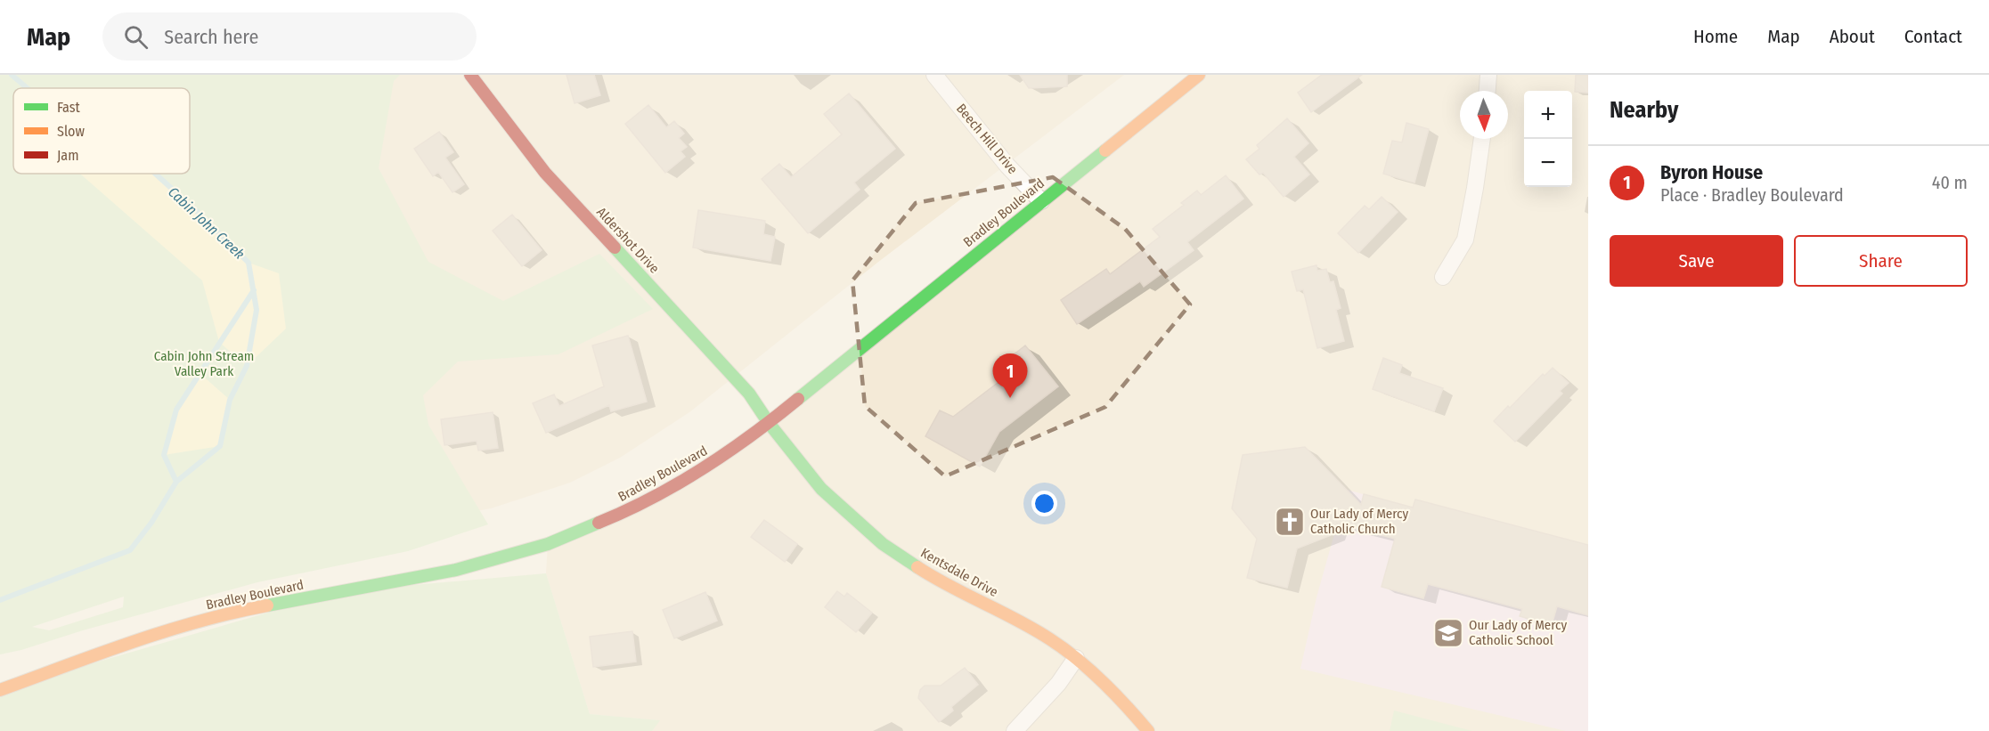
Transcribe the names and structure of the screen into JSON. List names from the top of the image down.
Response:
{
  "streets": {
    "main road": ["Bradley Boulevard", "Aldershot Drive", "Kentsdale Drive"],
    "street": ["Beech Hill Drive"]
  },
  "crossings": [
    ["Beech Hill Drive", "Bradley Boulevard"],
    ["Bradley Boulevard", "Aldershot Drive"],
    ["Bradley Boulevard", "Kentsdale Drive"],
    ["Aldershot Drive", "Kentsdale Drive"]
  ],
  "water": ["Cabin John Creek"],
  "parks": ["Cabin John Stream Valley Park"],
  "places": {
    "church": ["Our Lady of Mercy Catholic Church"],
    "school or university": ["Our Lady of Mercy Catholic School"]
  },
  "legend": ["Fast", "Slow", "Jam"],
  "north": "bottom",
  "page": {
    "header": "Map",
    "search": "Search here",
    "nav": [
      "Home",
      "Map",
      "About",
      "Contact"
    ],
    "heading": "Nearby",
    "map_buttons": ["+", "−"],
    "list": [
      {
        "mark": "1",
        "name": "Byron House",
        "note": "Place · Bradley Boulevard",
        "value": "40 m"
      }
    ],
    "buttons": ["Save", "Share"],
    "pins": "1"
  }
}
